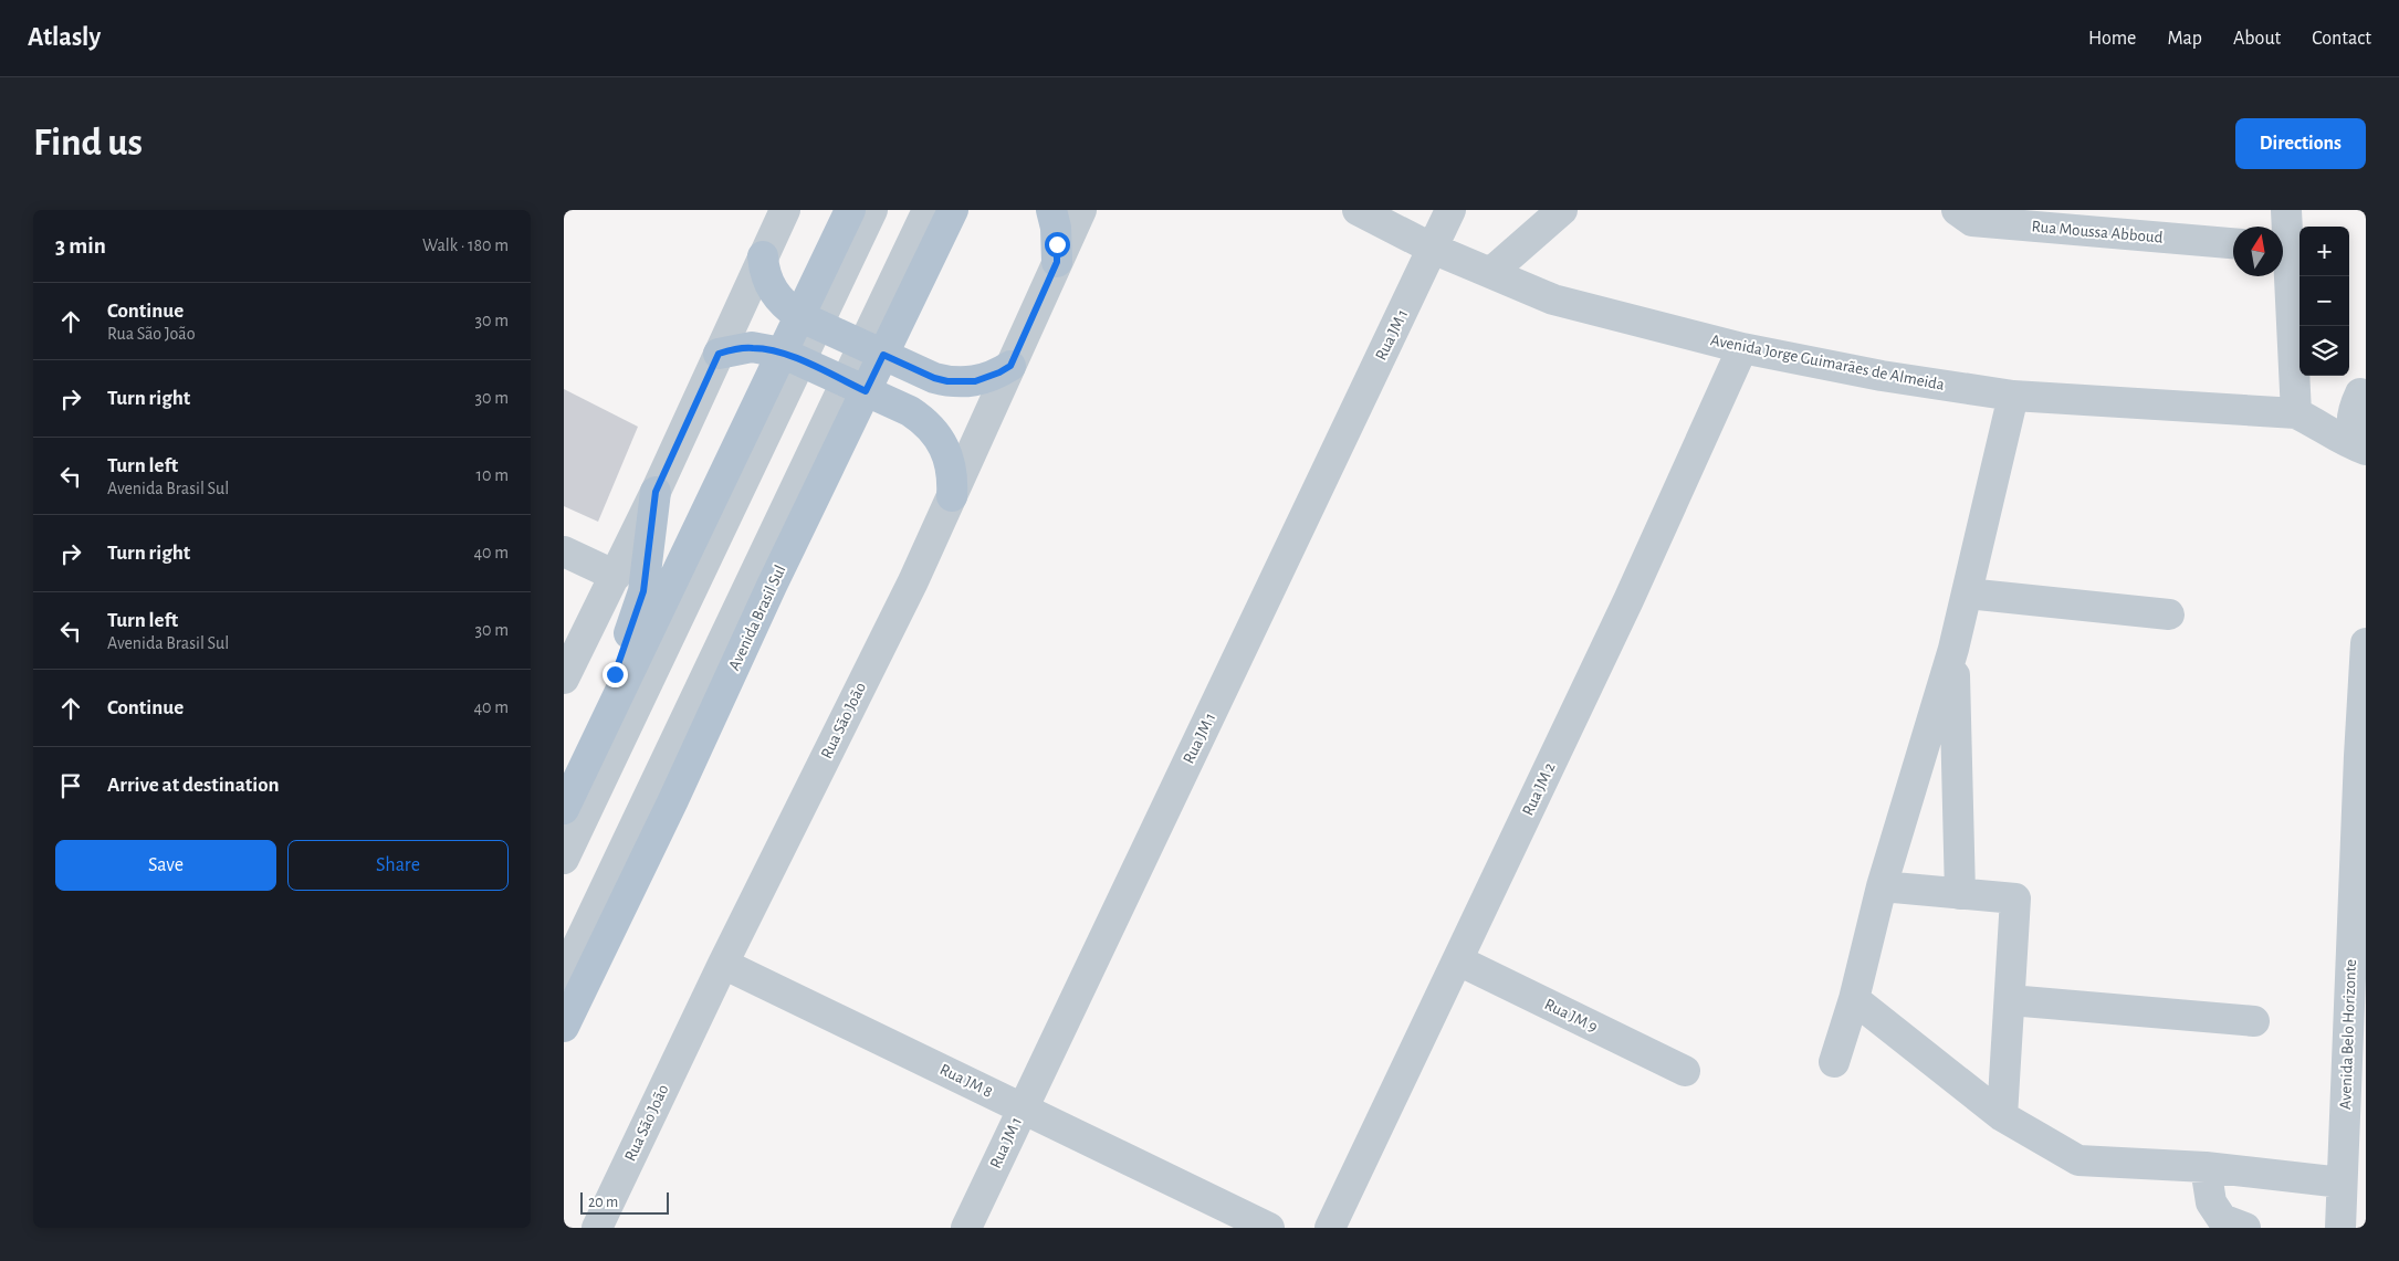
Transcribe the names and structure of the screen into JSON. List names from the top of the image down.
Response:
{
  "streets": {
    "main road": ["Avenida Brasil Sul"],
    "street": [
      "Rua Moussa Abboud",
      "Rua JM 1",
      "Avenida Jorge Guimarães de Almeida",
      "Rua São João",
      "Rua JM 2",
      "Rua JM 9",
      "Avenida Belo Horizonte",
      "Rua JM 8"
    ]
  },
  "crossings": [
    ["Rua JM 1", "Avenida Jorge Guimarães de Almeida"],
    ["Rua JM 1", "Rua JM 8"],
    ["Avenida Jorge Guimarães de Almeida", "Rua JM 2"],
    ["Rua São João", "Rua JM 8"],
    ["Rua JM 2", "Rua JM 9"]
  ],
  "scale_bar": "20 m",
  "north": "top",
  "page": {
    "header": "Atlasly",
    "nav": [
      "Home",
      "Map",
      "About",
      "Contact"
    ],
    "buttons": [
      "Directions",
      ["Save", "Share"]
    ],
    "title": "Find us",
    "heading": ["3 min", "Walk · 180 m"],
    "map_buttons": ["+", "−"],
    "list": [
      ["Continue", "Rua São João", "30 m"],
      ["Turn right", "30 m"],
      ["Turn left", "Avenida Brasil Sul", "10 m"],
      ["Turn right", "40 m"],
      ["Turn left", "Avenida Brasil Sul", "30 m"],
      ["Continue", "40 m"],
      "Arrive at destination"
    ],
    "scale": "20 m"
  }
}
